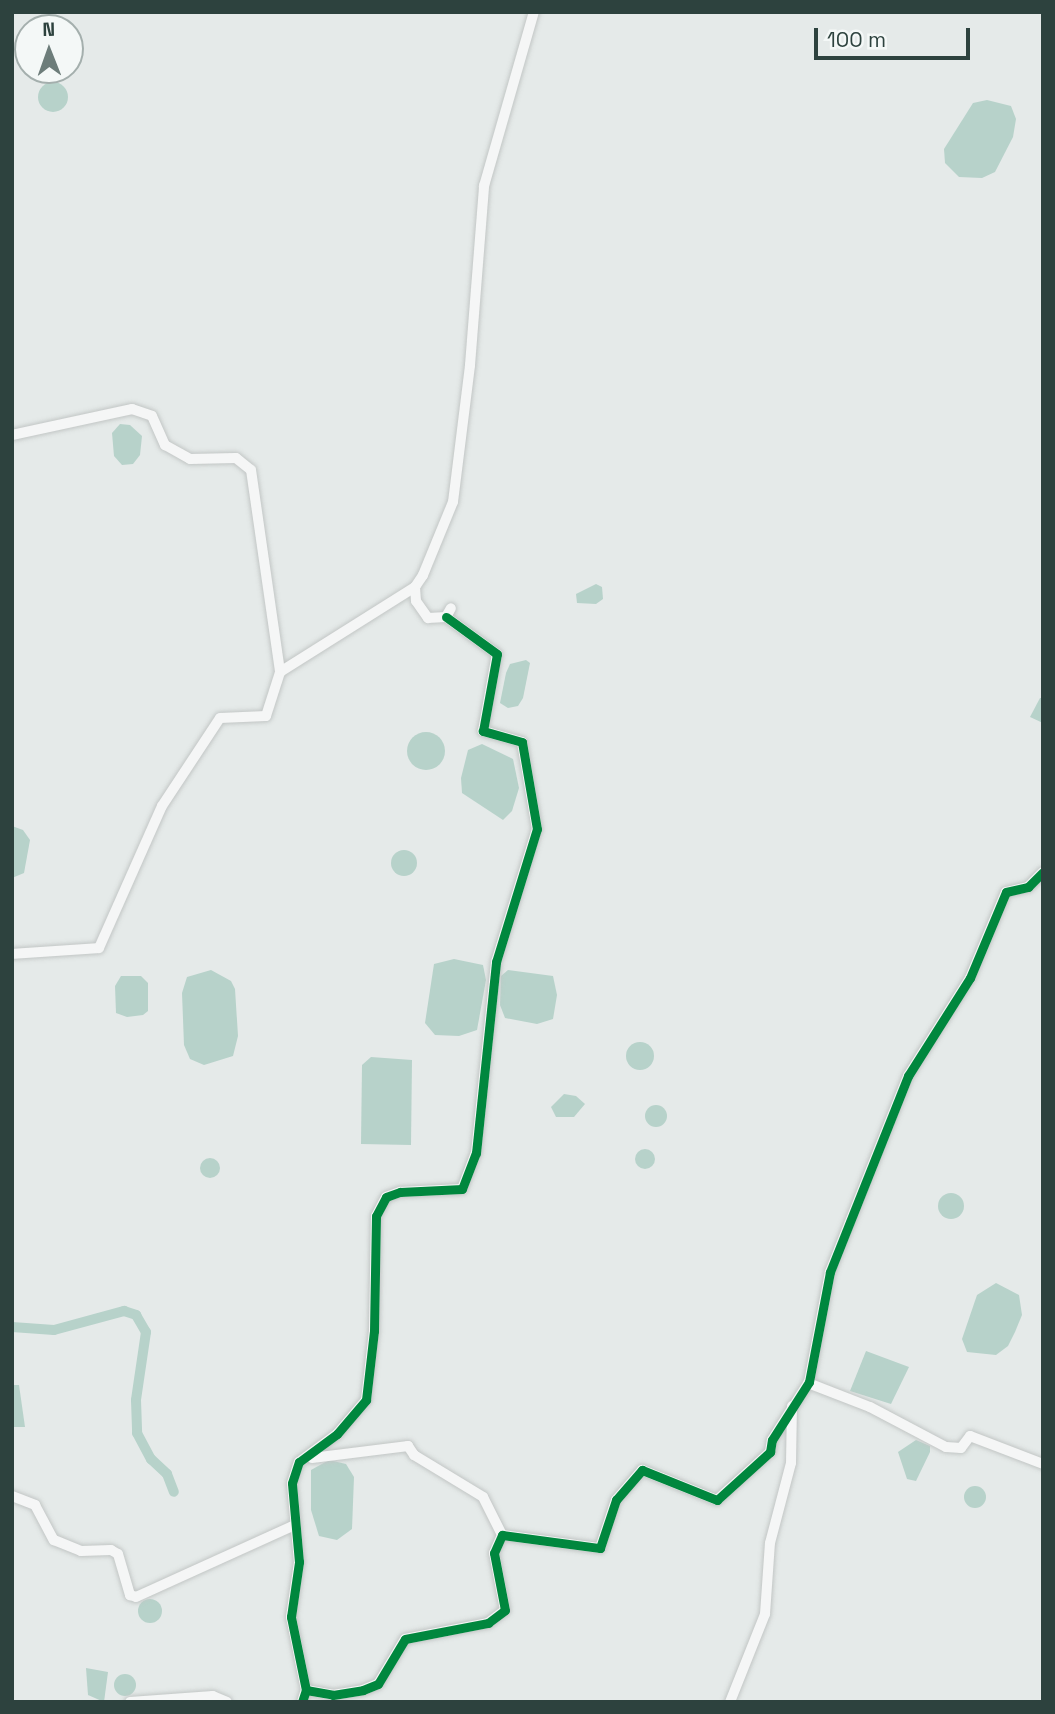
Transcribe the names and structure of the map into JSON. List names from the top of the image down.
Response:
{
  "scale_bar": "100 m",
  "north": "top"
}
